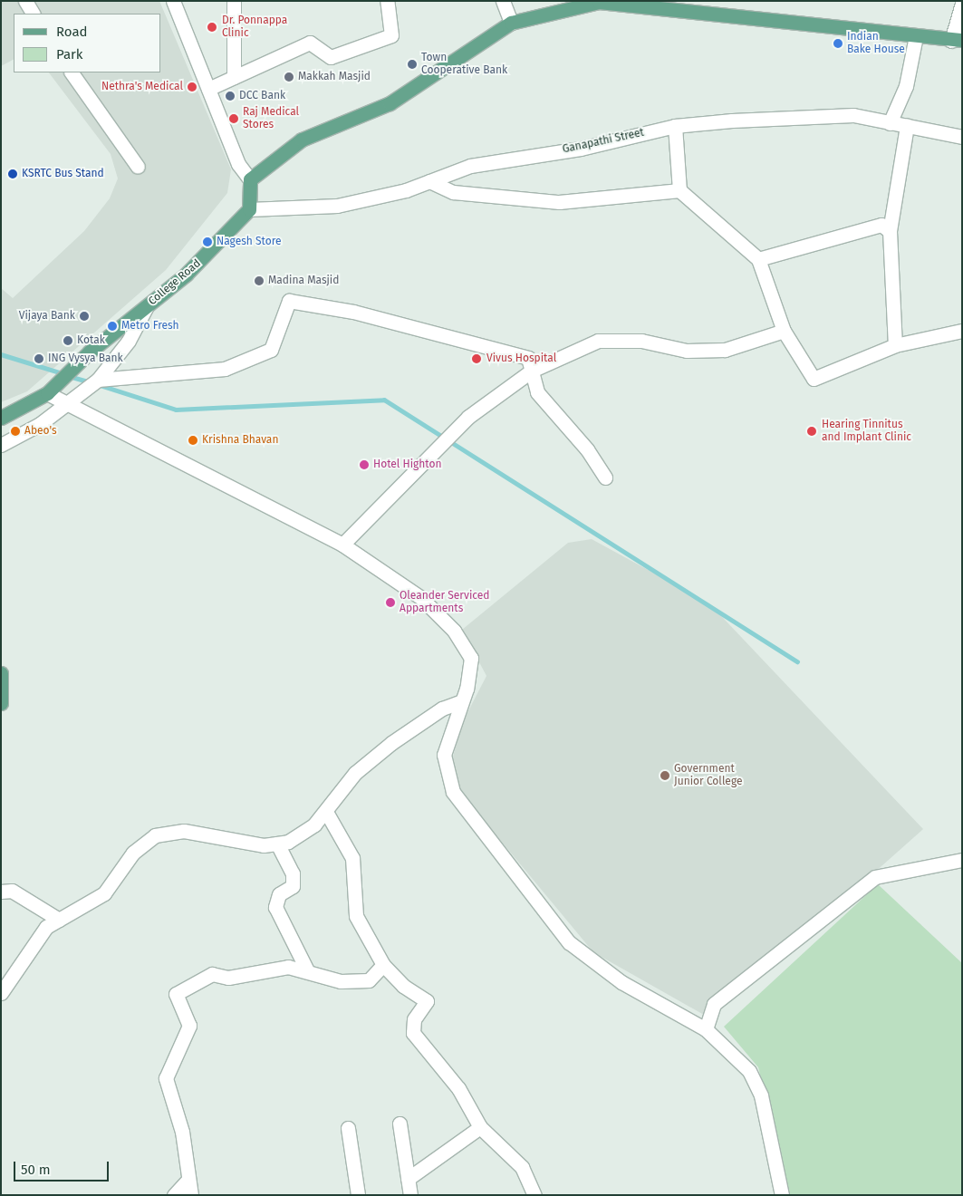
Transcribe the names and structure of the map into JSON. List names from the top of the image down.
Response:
{
  "streets": {
    "main road": ["College Road"],
    "street": ["Ganapathi Street"]
  },
  "crossings": [
    ["Ganapathi Street", "College Road"]
  ],
  "places": [
    "Dr. Ponnappa Clinic",
    "Indian Bake House",
    "Town Cooperative Bank",
    "Makkah Masjid",
    "Nethra's Medical",
    "DCC Bank",
    "Raj Medical Stores",
    "KSRTC Bus Stand",
    "Nagesh Store",
    "Madina Masjid",
    "Vijaya Bank",
    "Metro Fresh",
    "Kotak",
    "ING Vysya Bank",
    "Vivus Hospital",
    "Abeo's",
    "Hearing Tinnitus and Implant Clinic",
    "Krishna Bhavan",
    "Hotel Highton",
    "Oleander Serviced Appartments",
    "Government Junior College"
  ],
  "legend": ["Road", "Park"],
  "scale_bar": "50 m"
}
